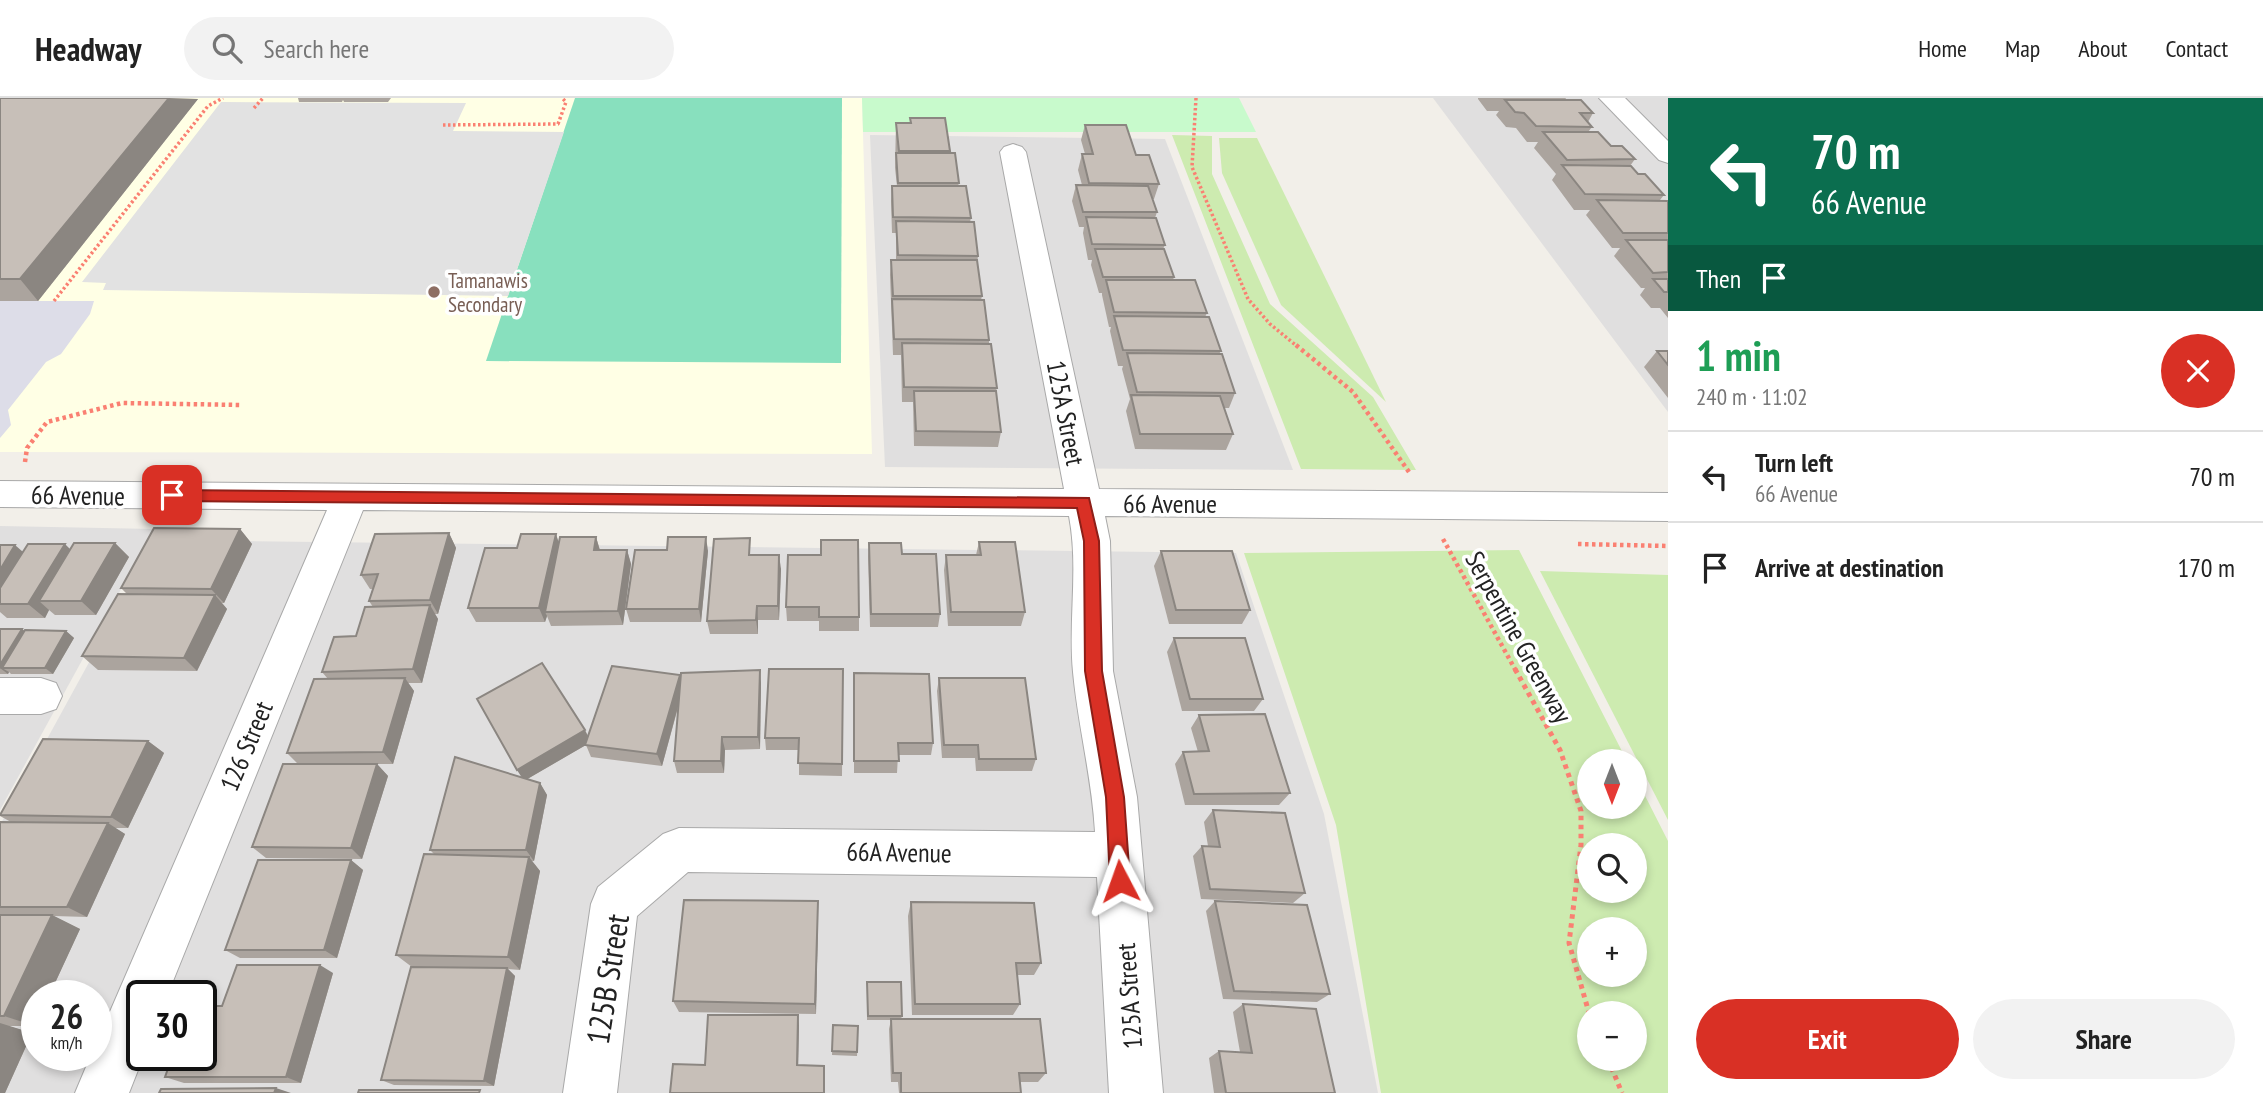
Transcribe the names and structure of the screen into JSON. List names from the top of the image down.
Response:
{
  "streets": {
    "street": [
      "125A Street",
      "66 Avenue",
      "126 Street",
      "66A Avenue",
      "125B Street"
    ],
    "path": ["Serpentine Greenway"]
  },
  "crossings": [
    ["125A Street", "66 Avenue"],
    ["125A Street", "66A Avenue"],
    ["66 Avenue", "126 Street"],
    ["66A Avenue", "125B Street"]
  ],
  "places": ["Tamanawis Secondary"],
  "north": "bottom",
  "page": {
    "header": "Headway",
    "search": "Search here",
    "nav": [
      "Home",
      "Map",
      "About",
      "Contact"
    ],
    "turn": ["70 m", "66 Avenue"],
    "then": "Then",
    "heading": ["1 min", "240 m · 11:02"],
    "list": [
      {
        "name": "Turn left",
        "note": "66 Avenue",
        "value": "70 m"
      },
      {
        "name": "Arrive at destination",
        "value": "170 m"
      }
    ],
    "map_buttons": ["+", "−"],
    "speed": "26 km/h",
    "limit": "30",
    "buttons": ["Exit", "Share"]
  }
}
